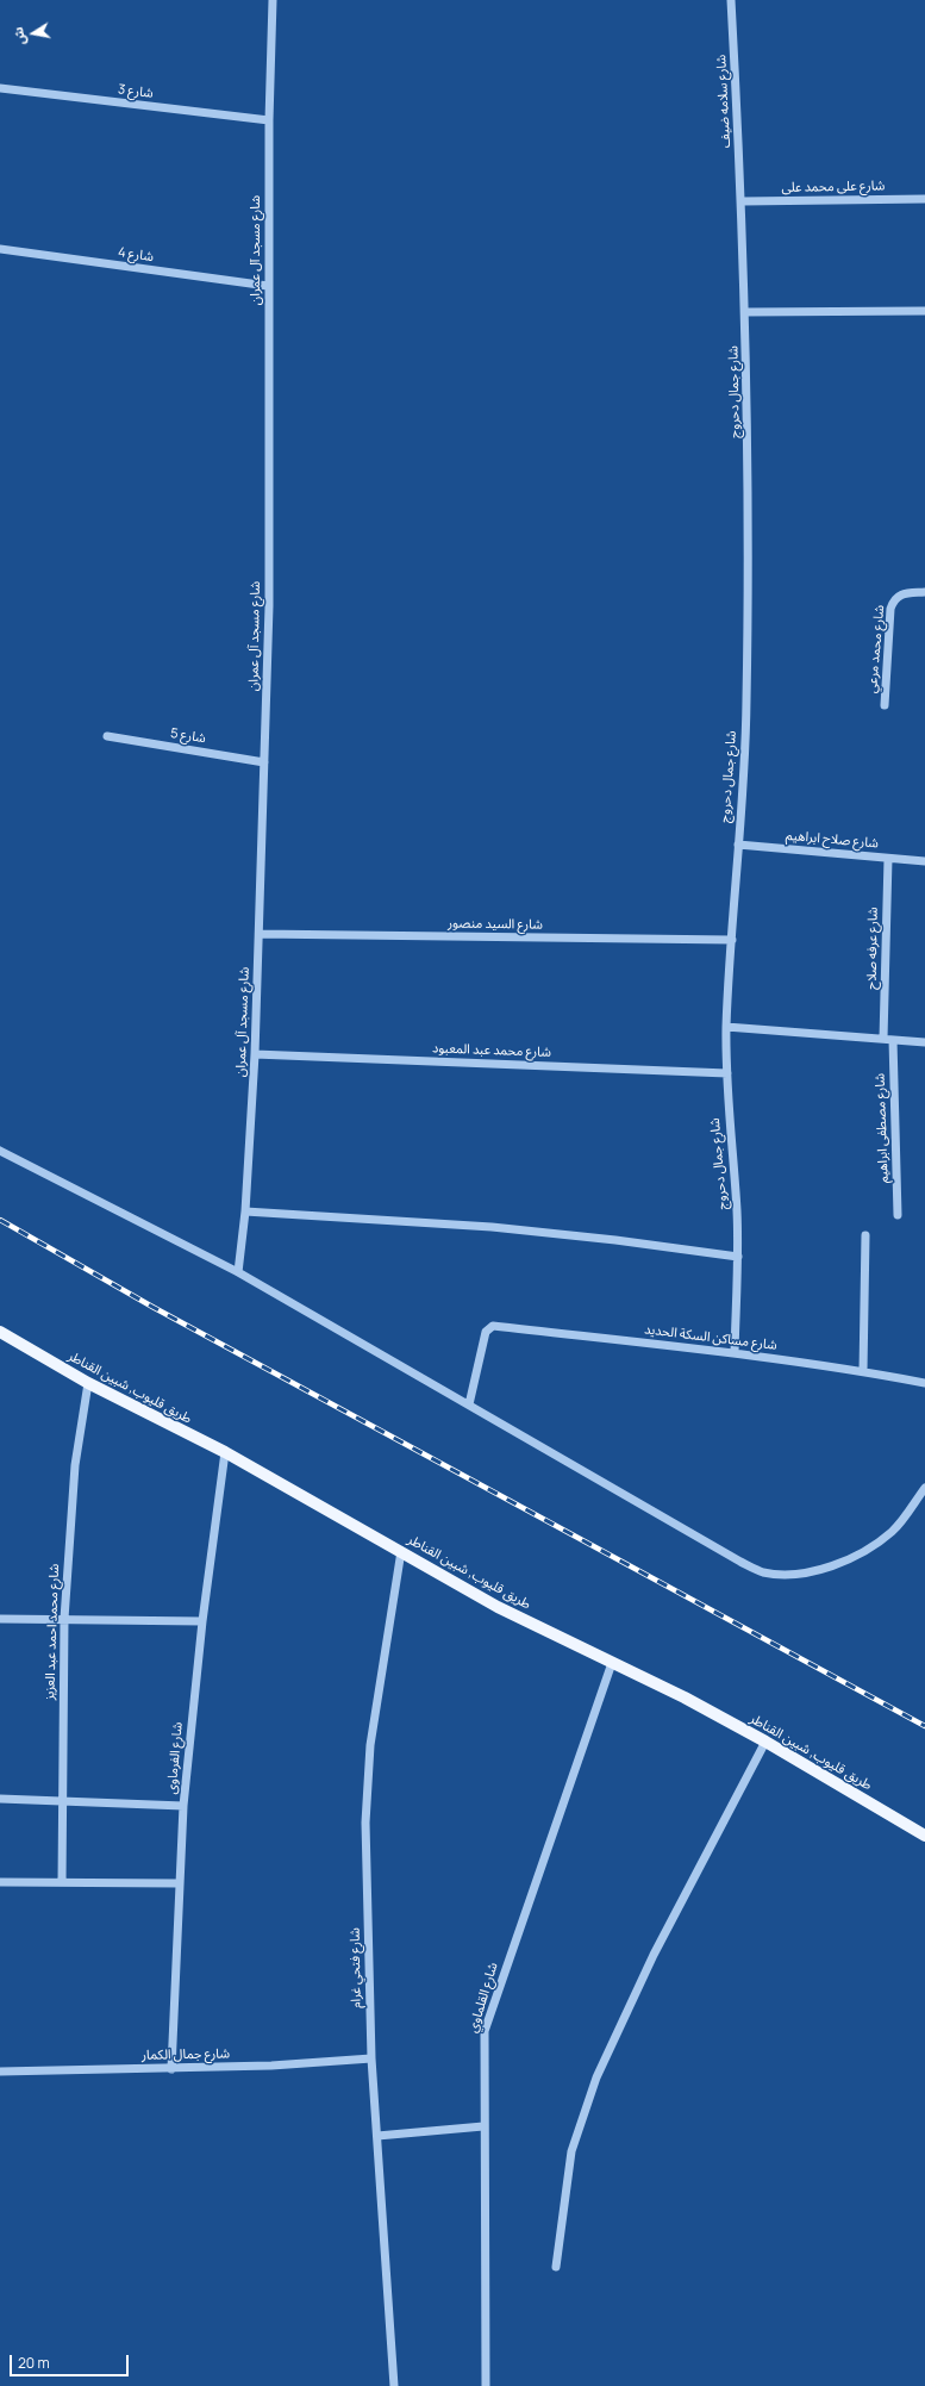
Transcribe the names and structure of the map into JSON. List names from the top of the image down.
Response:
{
  "streets": {
    "main road": ["طريق قليوب, شبين القناطر"],
    "street": [
      "شارع 3",
      "شارع سلامه ضيف",
      "شارع على محمد على",
      "شارع مسجد آل عمران",
      "شارع 4",
      "شارع جمال دحروج",
      "شارع محمد مرعي",
      "شارع 5",
      "شارع صلاح ابراهيم",
      "شارع السيد منصور",
      "شارع عرفه صلاح",
      "شارع محمد عبد المعبود",
      "شارع مصطفى ابراهيم",
      "شارع مساكن السكة الحديد",
      "شارع محمد احمد عبد العزيز",
      "شارع الفرماوى",
      "شارع فتحي غرام",
      "شارع القلماوي",
      "شارع جمال الكمار"
    ]
  },
  "crossings": [
    ["شارع 3", "شارع مسجد آل عمران"],
    ["شارع سلامه ضيف", "شارع على محمد على"],
    ["شارع سلامه ضيف", "شارع جمال دحروج"],
    ["شارع على محمد على", "شارع جمال دحروج"],
    ["شارع مسجد آل عمران", "شارع 4"],
    ["شارع مسجد آل عمران", "شارع 5"],
    ["شارع مسجد آل عمران", "شارع السيد منصور"],
    ["شارع مسجد آل عمران", "شارع محمد عبد المعبود"],
    ["شارع جمال دحروج", "شارع صلاح ابراهيم"],
    ["شارع جمال دحروج", "شارع السيد منصور"],
    ["شارع جمال دحروج", "شارع محمد عبد المعبود"],
    ["شارع جمال دحروج", "شارع مساكن السكة الحديد"],
    ["شارع صلاح ابراهيم", "شارع عرفه صلاح"],
    ["شارع عرفه صلاح", "شارع مصطفى ابراهيم"],
    ["طريق قليوب, شبين القناطر", "شارع محمد احمد عبد العزيز"],
    ["طريق قليوب, شبين القناطر", "شارع الفرماوى"],
    ["طريق قليوب, شبين القناطر", "شارع فتحي غرام"],
    ["طريق قليوب, شبين القناطر", "شارع القلماوي"],
    ["شارع الفرماوى", "شارع جمال الكمار"],
    ["شارع فتحي غرام", "شارع جمال الكمار"]
  ],
  "scale_bar": "20 m",
  "north": "left"
}
